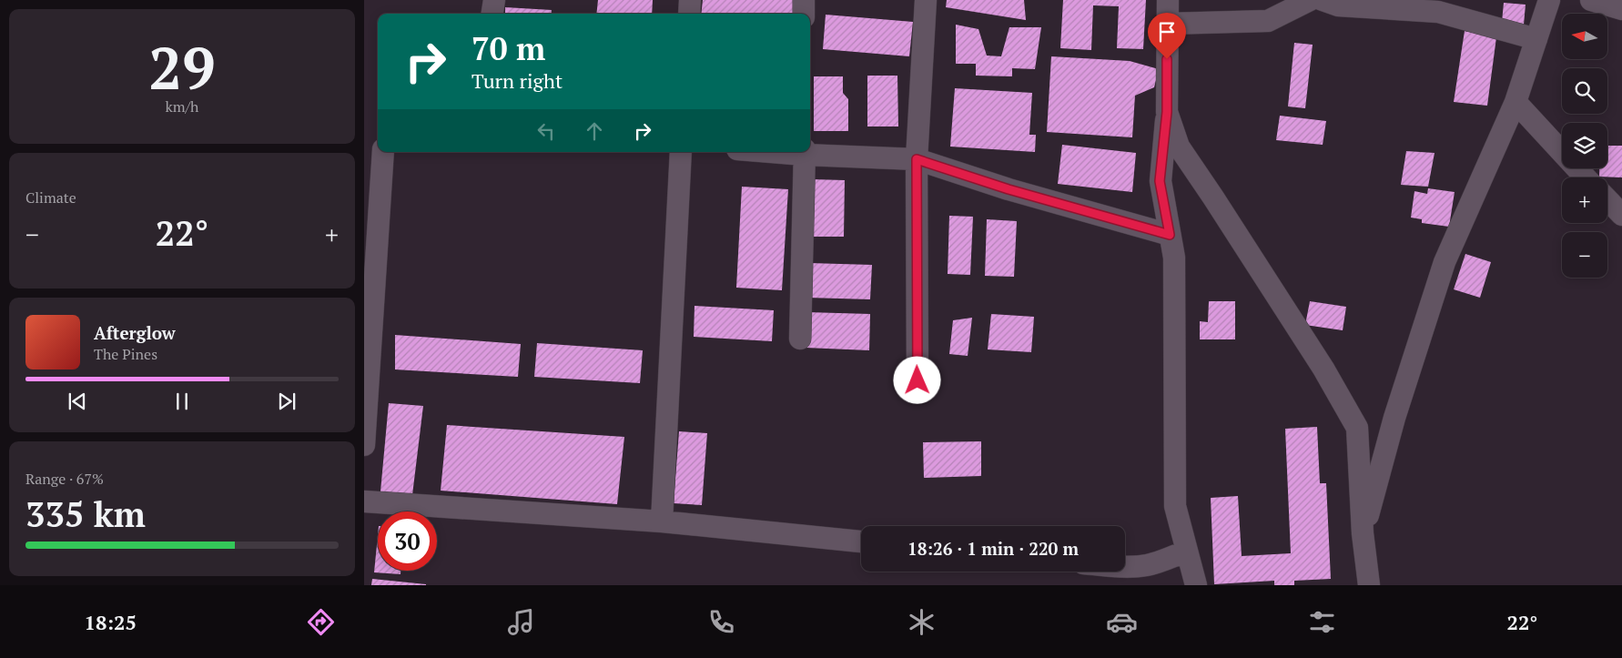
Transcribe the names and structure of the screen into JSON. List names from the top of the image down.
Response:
{
  "north": "left",
  "page": {
    "tile": [
      ["29", "km/h"],
      "Climate",
      ["Range · 67%", "335 km"]
    ],
    "map_buttons": ["+", "−"],
    "turn": ["70 m", "Turn right"],
    "heat": ["−", "22°", "+"],
    "song": ["Afterglow", "The Pines"],
    "limit": "30",
    "trip": "18:26 · 1 min · 220 m",
    "tabs": ["18:25", "22°"]
  }
}
